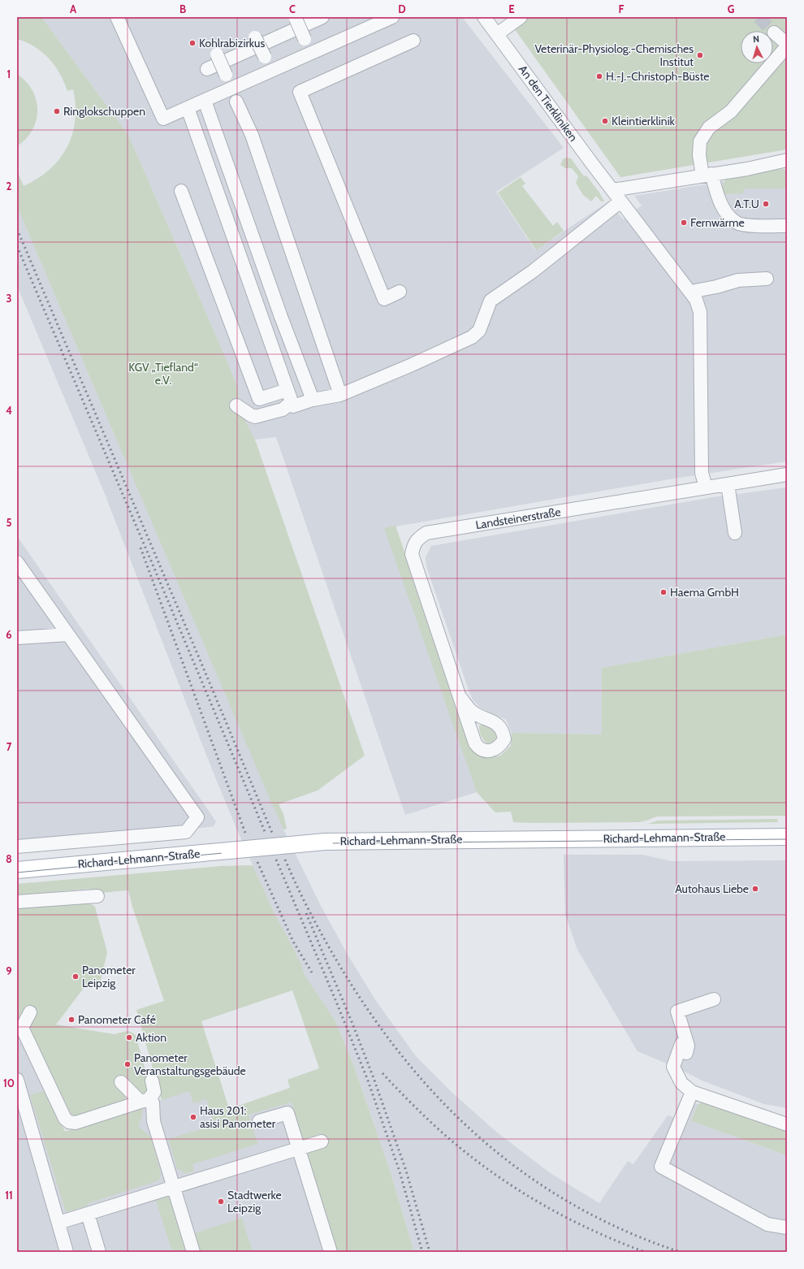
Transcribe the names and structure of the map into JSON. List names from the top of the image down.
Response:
{
  "streets": {
    "main road": ["Richard-Lehmann-Straße"],
    "street": ["An den Tierkliniken", "Landsteinerstraße"]
  },
  "crossings": [
    ["An den Tierkliniken", "Landsteinerstraße"]
  ],
  "parks": ["KGV „Tiefland“ e.V."],
  "places": [
    "Kohlrabizirkus",
    "Veterinär-Physiolog.-Chemisches Institut",
    "H.-J.-Christoph-Büste",
    "Ringlokschuppen",
    "Kleintierklinik",
    "A.T.U",
    "Fernwärme",
    "Haema GmbH",
    "Autohaus Liebe",
    "Panometer Leipzig",
    "Panometer Café",
    "Aktion",
    "Panometer Veranstaltungsgebäude",
    "Haus 201: asisi Panometer",
    "Stadtwerke Leipzig"
  ],
  "north": "top",
  "grid": {
    "columns": [
      "A",
      "B",
      "C",
      "D",
      "E",
      "F",
      "G"
    ],
    "rows": [
      "1",
      "2",
      "3",
      "4",
      "5",
      "6",
      "7",
      "8",
      "9",
      "10",
      "11"
    ]
  }
}
